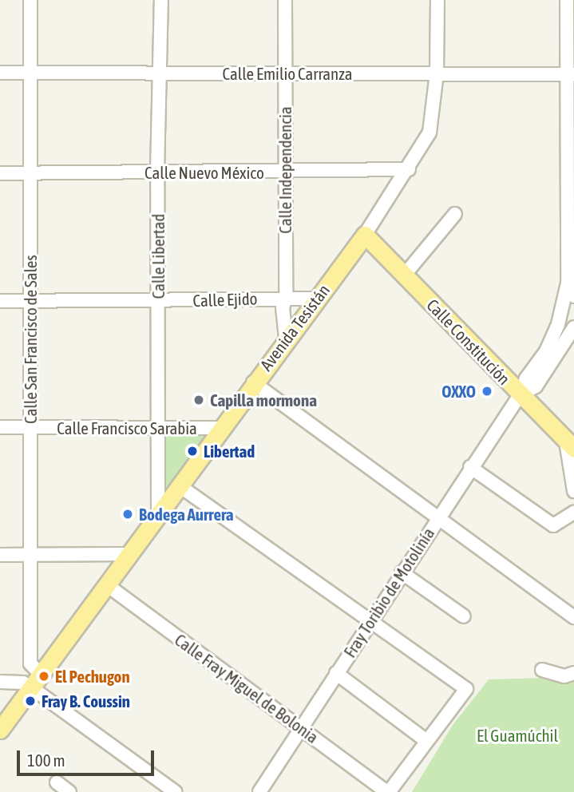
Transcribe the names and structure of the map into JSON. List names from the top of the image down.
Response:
{
  "streets": {
    "main road": ["Avenida Tesistán", "Calle Constitución"],
    "street": [
      "Calle Emilio Carranza",
      "Calle Independencia",
      "Calle Nuevo México",
      "Calle Libertad",
      "Calle Ejido",
      "Calle San Francisco de Sales",
      "Calle Francisco Sarabia",
      "Fray Toribio de Motolinía",
      "Calle Fray Miguel de Bolonia"
    ]
  },
  "crossings": [
    ["Calle Emilio Carranza", "Calle Independencia"],
    ["Calle Emilio Carranza", "Calle Libertad"],
    ["Calle Emilio Carranza", "Avenida Tesistán"],
    ["Calle Emilio Carranza", "Calle San Francisco de Sales"],
    ["Calle Independencia", "Calle Nuevo México"],
    ["Calle Independencia", "Calle Ejido"],
    ["Calle Independencia", "Avenida Tesistán"],
    ["Calle Nuevo México", "Calle Libertad"],
    ["Calle Nuevo México", "Avenida Tesistán"],
    ["Calle Nuevo México", "Calle San Francisco de Sales"],
    ["Calle Libertad", "Calle Ejido"],
    ["Calle Libertad", "Avenida Tesistán"],
    ["Calle Libertad", "Calle Francisco Sarabia"],
    ["Calle Ejido", "Avenida Tesistán"],
    ["Calle Ejido", "Calle San Francisco de Sales"],
    ["Avenida Tesistán", "Calle San Francisco de Sales"],
    ["Avenida Tesistán", "Calle Constitución"],
    ["Avenida Tesistán", "Calle Francisco Sarabia"],
    ["Avenida Tesistán", "Calle Fray Miguel de Bolonia"],
    ["Calle San Francisco de Sales", "Calle Francisco Sarabia"],
    ["Calle Constitución", "Fray Toribio de Motolinía"],
    ["Fray Toribio de Motolinía", "Calle Fray Miguel de Bolonia"]
  ],
  "parks": ["El Guamúchil"],
  "places": [
    "OXXO",
    "Capilla mormona",
    "Libertad",
    "Bodega Aurrera",
    "El Pechugon",
    "Fray B. Coussin"
  ],
  "scale_bar": "100 m"
}
